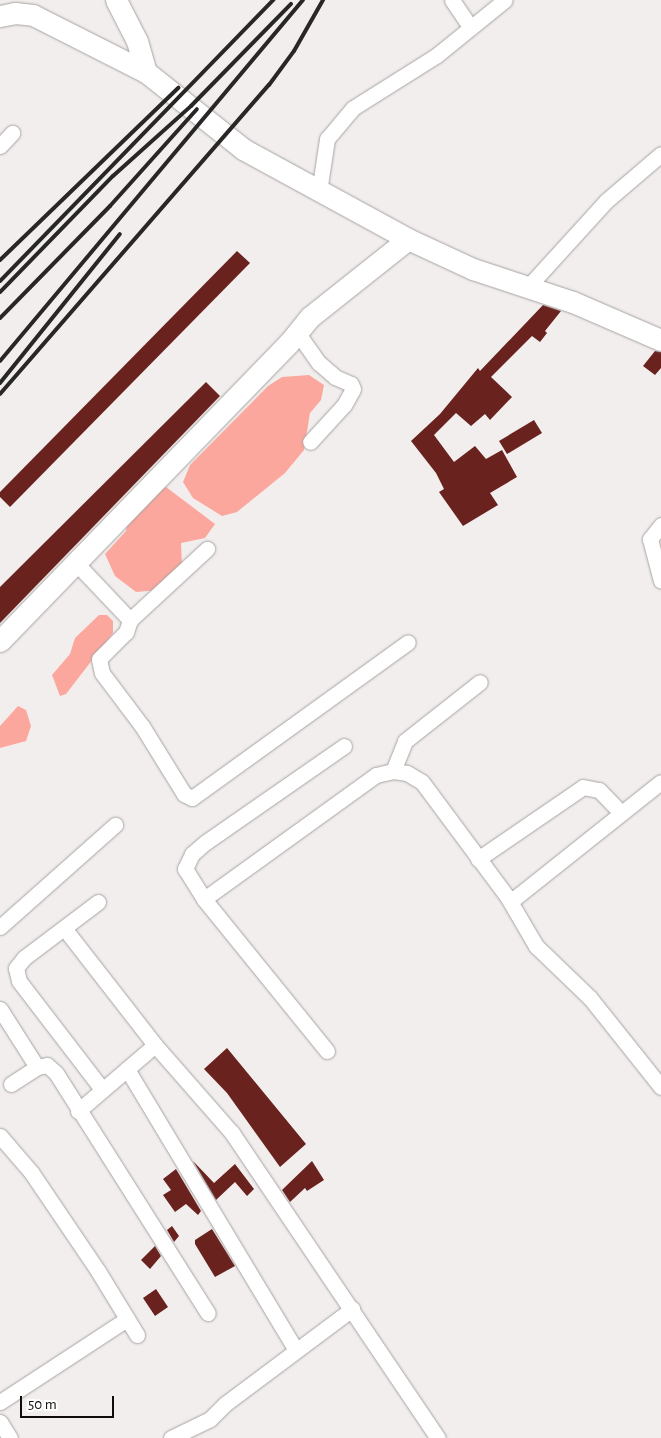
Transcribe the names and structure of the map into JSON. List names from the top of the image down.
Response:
{
  "scale_bar": "50 m"
}
